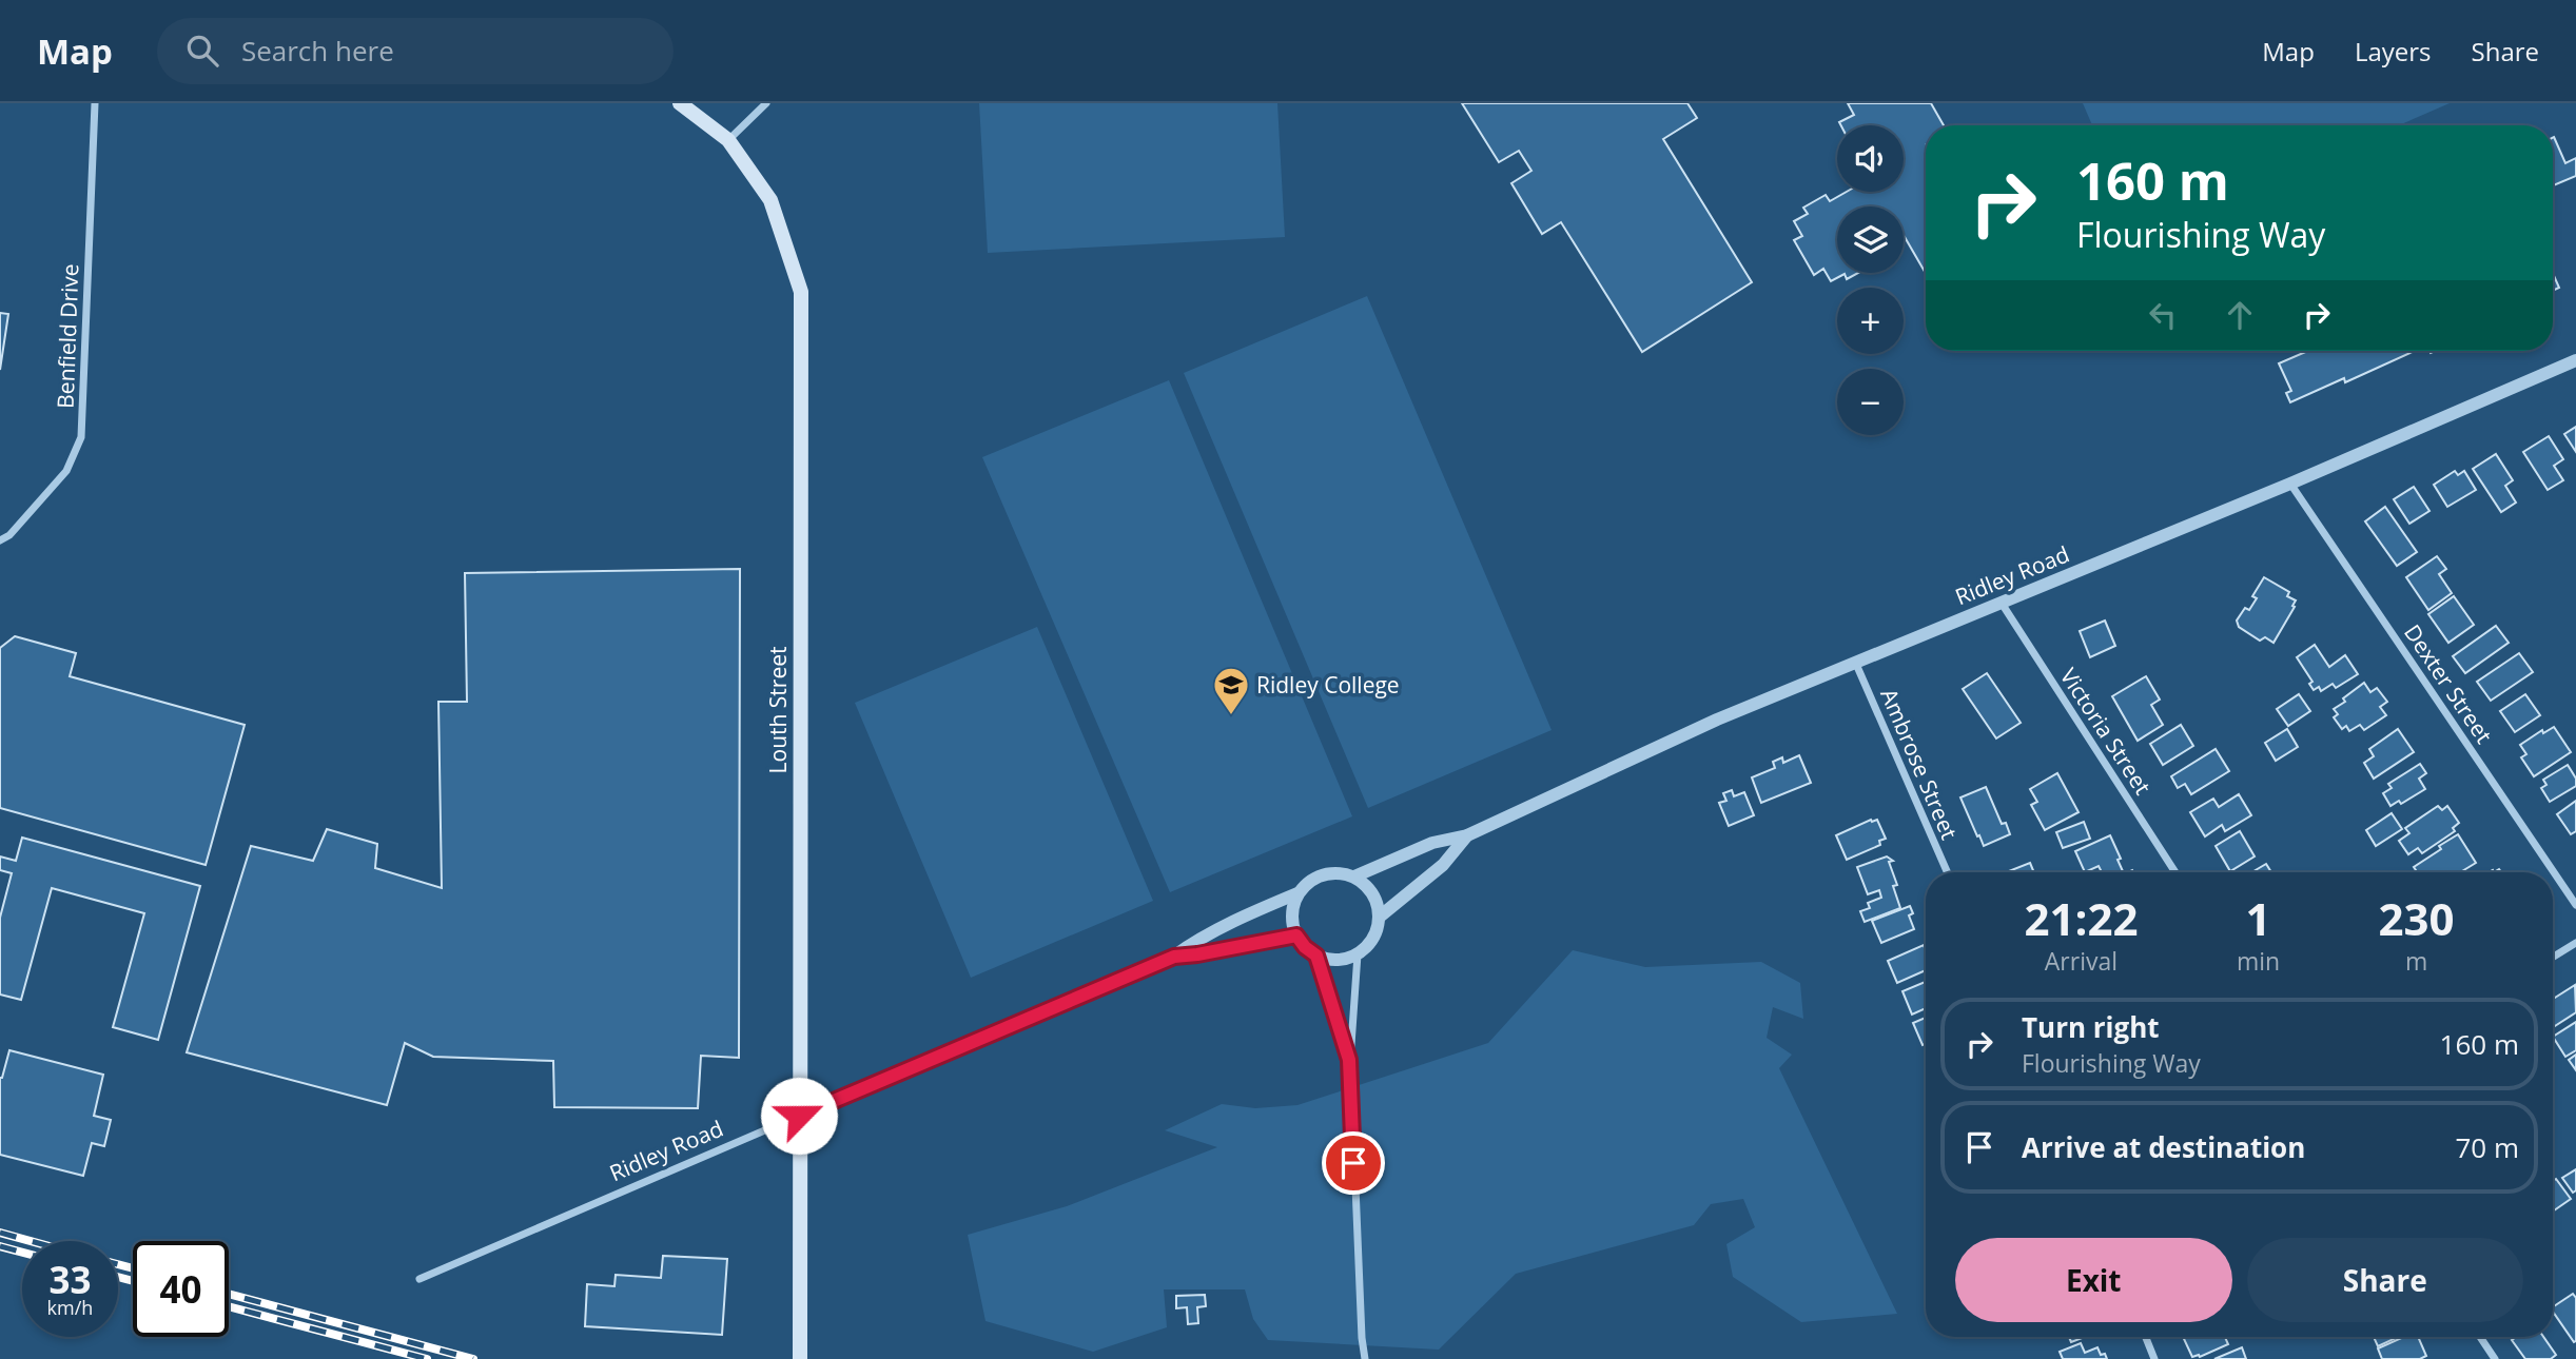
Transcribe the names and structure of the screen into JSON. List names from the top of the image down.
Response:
{
  "streets": {
    "main road": ["Louth Street"],
    "street": [
      "Benfield Drive",
      "Ridley Road",
      "Dexter Street",
      "Victoria Street",
      "Ambrose Street"
    ]
  },
  "crossings": [
    ["Ridley Road", "Dexter Street"],
    ["Ridley Road", "Louth Street"],
    ["Ridley Road", "Victoria Street"],
    ["Ridley Road", "Ambrose Street"]
  ],
  "places": {
    "school or university": ["Ridley College"]
  },
  "page": {
    "header": "Map",
    "search": "Search here",
    "nav": ["Map", "Layers", "Share"],
    "map_buttons": ["+", "−"],
    "turn": ["160 m", "Flourishing Way"],
    "eta": [
      "21:22",
      "Arrival",
      "1",
      "min",
      "230",
      "m"
    ],
    "list": [
      {
        "name": "Turn right",
        "note": "Flourishing Way",
        "value": "160 m"
      },
      {
        "name": "Arrive at destination",
        "value": "70 m"
      }
    ],
    "buttons": ["Exit", "Share"],
    "speed": "33 km/h",
    "limit": "40"
  }
}
